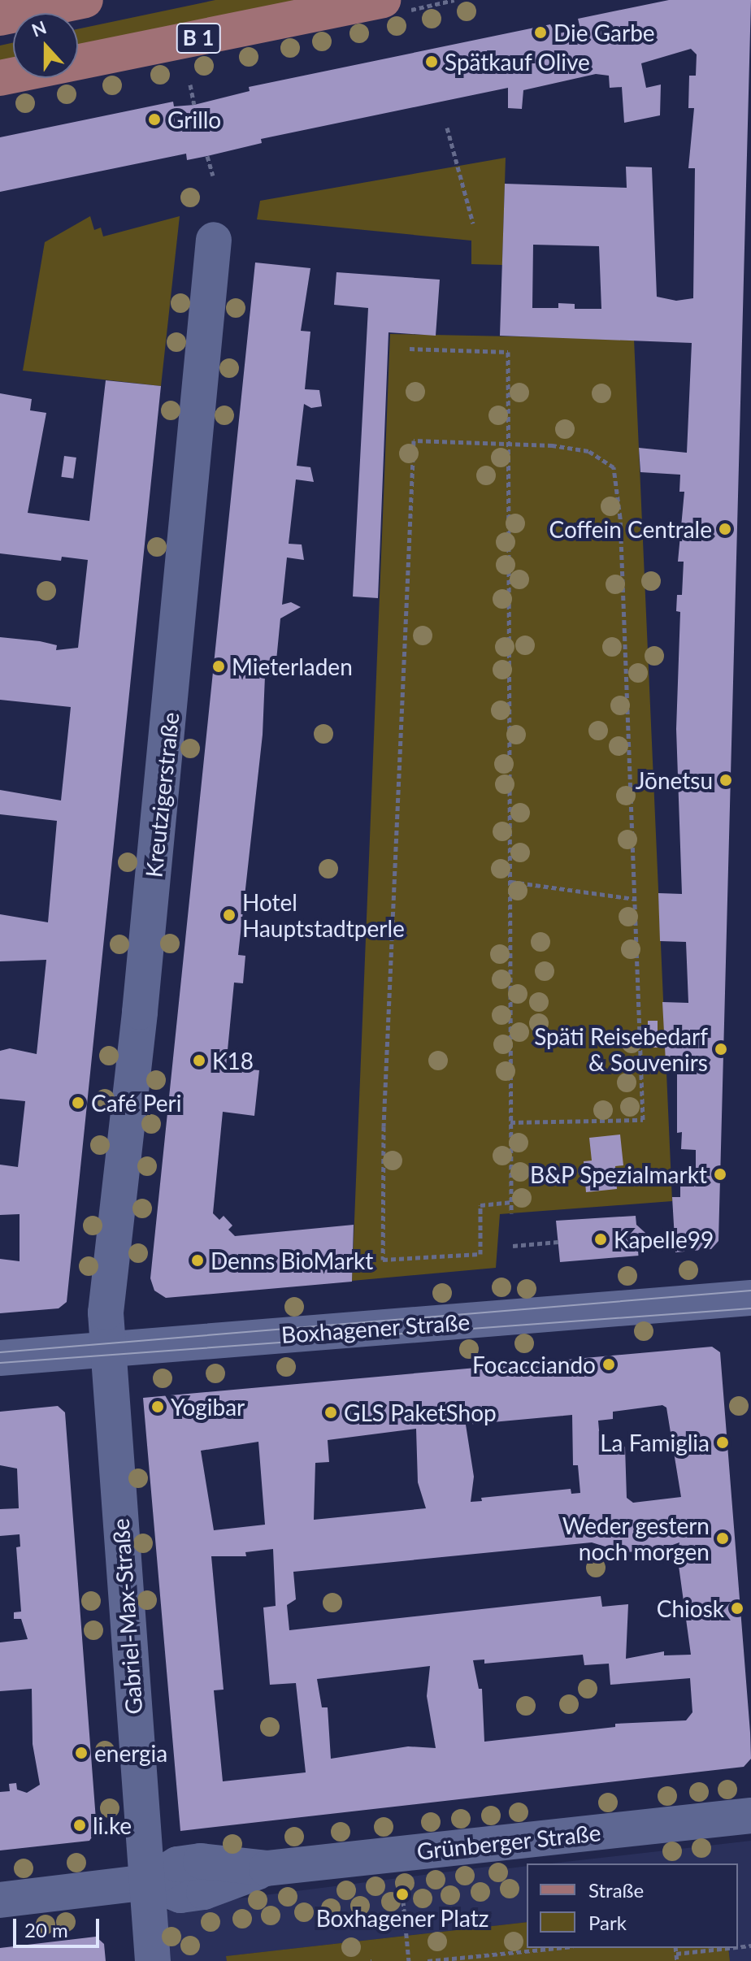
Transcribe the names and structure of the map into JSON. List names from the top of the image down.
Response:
{
  "streets": {
    "main road": ["B 1"],
    "street": [
      "Kreutzigerstraße",
      "Boxhagener Straße",
      "Gabriel-Max-Straße",
      "Grünberger Straße"
    ]
  },
  "crossings": [
    ["Kreutzigerstraße", "Boxhagener Straße"],
    ["Kreutzigerstraße", "Gabriel-Max-Straße"],
    ["Boxhagener Straße", "Gabriel-Max-Straße"],
    ["Gabriel-Max-Straße", "Grünberger Straße"]
  ],
  "places": [
    "Die Garbe",
    "Spätkauf Olive",
    "Grillo",
    "Coffein Centrale",
    "Mieterladen",
    "Jōnetsu",
    "Hotel Hauptstadtperle",
    "Späti Reisebedarf & Souvenirs",
    "K18",
    "Café Peri",
    "B&P Spezialmarkt",
    "Kapelle99",
    "Denns BioMarkt",
    "Focacciando",
    "Yogibar",
    "GLS PaketShop",
    "La Famiglia",
    "Weder gestern noch morgen",
    "Chiosk",
    "energia",
    "li.ke",
    "Boxhagener Platz"
  ],
  "legend": ["Straße", "Park"],
  "scale_bar": "20 m",
  "north": "top"
}
